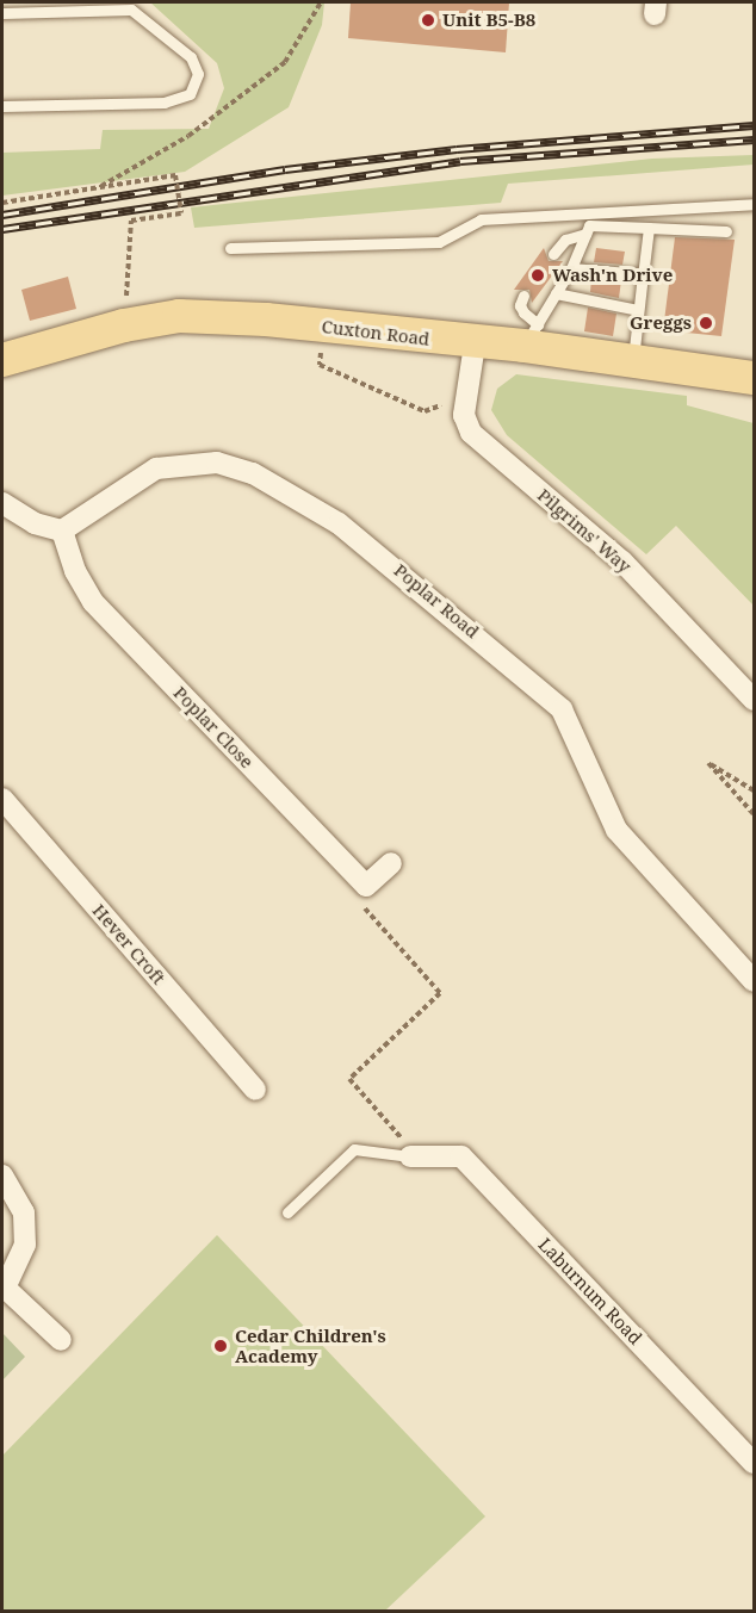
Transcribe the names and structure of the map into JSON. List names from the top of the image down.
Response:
{
  "streets": {
    "main road": ["Cuxton Road"],
    "street": [
      "Pilgrims' Way",
      "Poplar Road",
      "Poplar Close",
      "Hever Croft",
      "Laburnum Road"
    ]
  },
  "crossings": [
    ["Cuxton Road", "Pilgrims' Way"],
    ["Poplar Road", "Poplar Close"]
  ],
  "places": [
    "Unit B5-B8",
    "Wash'n Drive",
    "Greggs",
    "Cedar Children's Academy"
  ]
}
